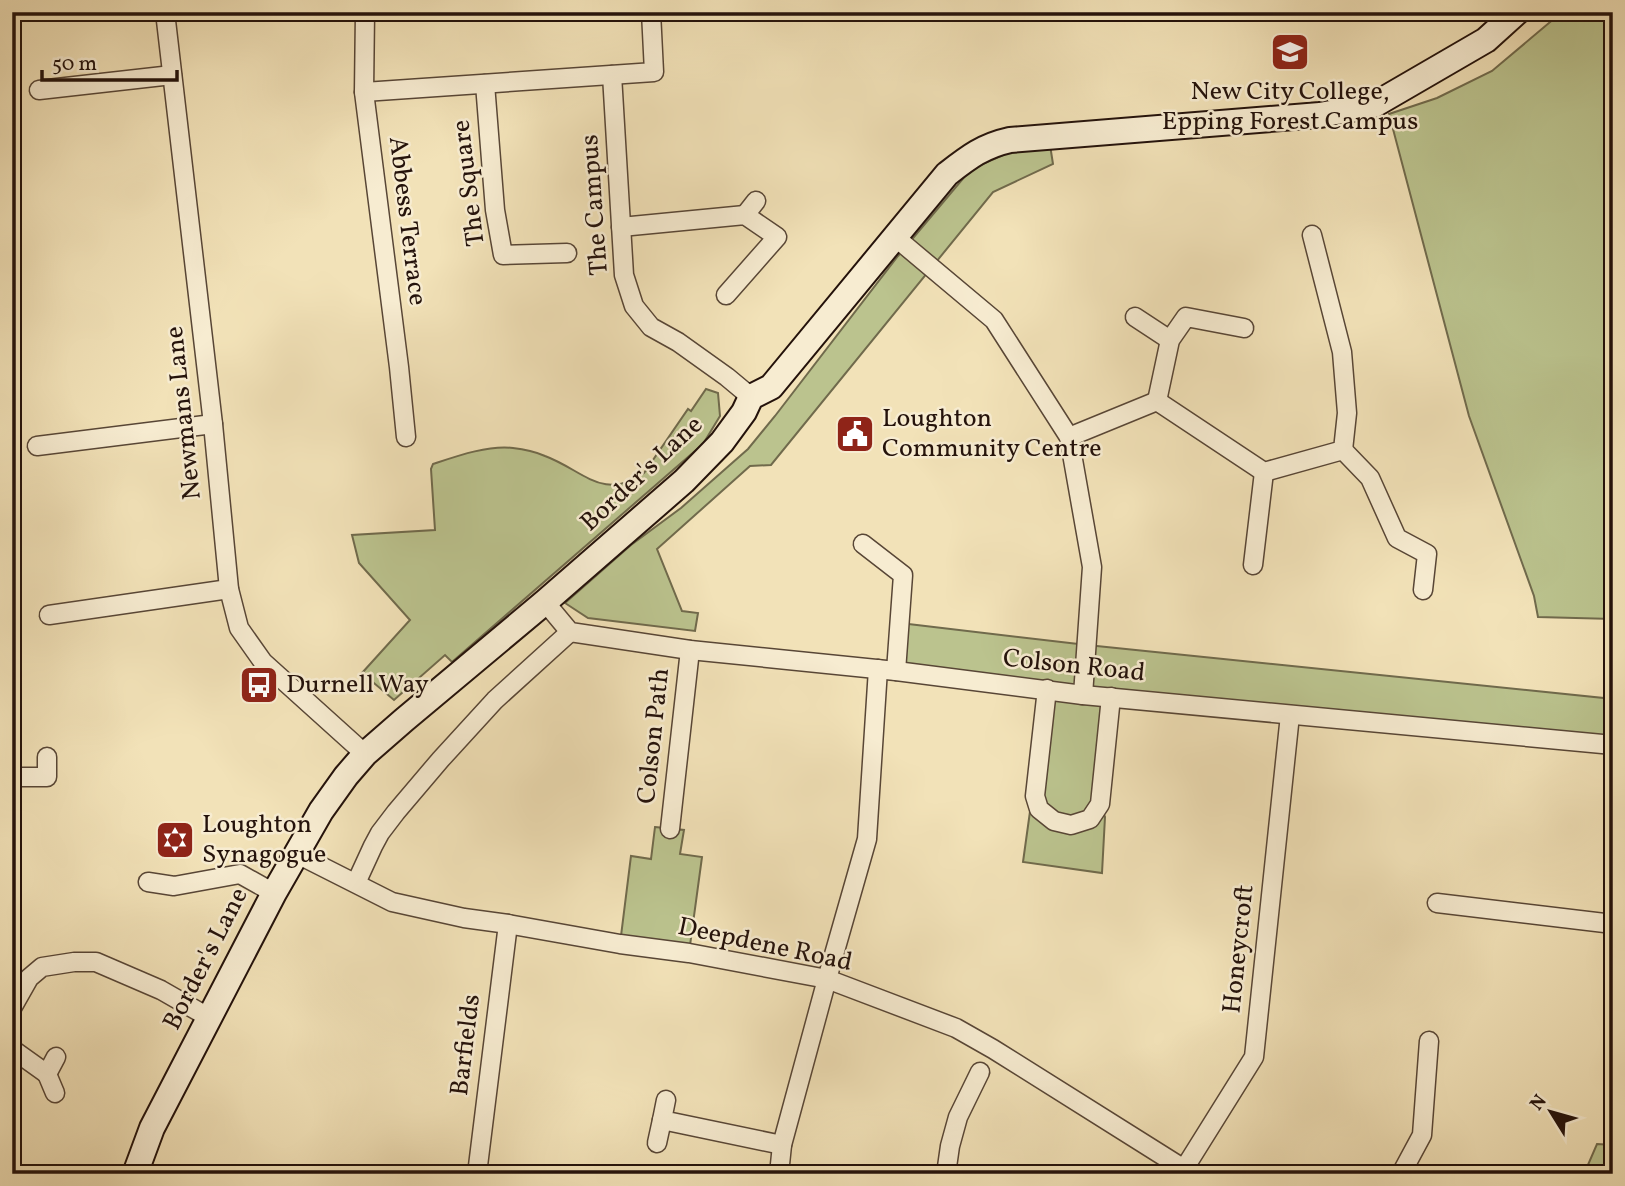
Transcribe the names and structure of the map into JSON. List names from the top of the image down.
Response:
{
  "streets": {
    "street": [
      "The Square",
      "The Campus",
      "Abbess Terrace",
      "Newmans Lane",
      "Border's Lane",
      "Colson Road",
      "Colson Path",
      "Deepdene Road",
      "Honeycroft",
      "Barfields"
    ]
  },
  "crossings": [
    ["The Square", "The Campus"],
    ["The Square", "Abbess Terrace"],
    ["The Campus", "Border's Lane"],
    ["Newmans Lane", "Border's Lane"],
    ["Border's Lane", "Deepdene Road"],
    ["Colson Road", "Colson Path"],
    ["Colson Road", "Honeycroft"],
    ["Deepdene Road", "Honeycroft"],
    ["Deepdene Road", "Barfields"]
  ],
  "places": {
    "school or university": ["New City College, Epping Forest Campus"],
    "public building": ["Loughton Community Centre"],
    "bus stop": ["Durnell Way"],
    "synagogue": ["Loughton Synagogue"]
  },
  "scale_bar": "50 m",
  "north": "top left"
}
